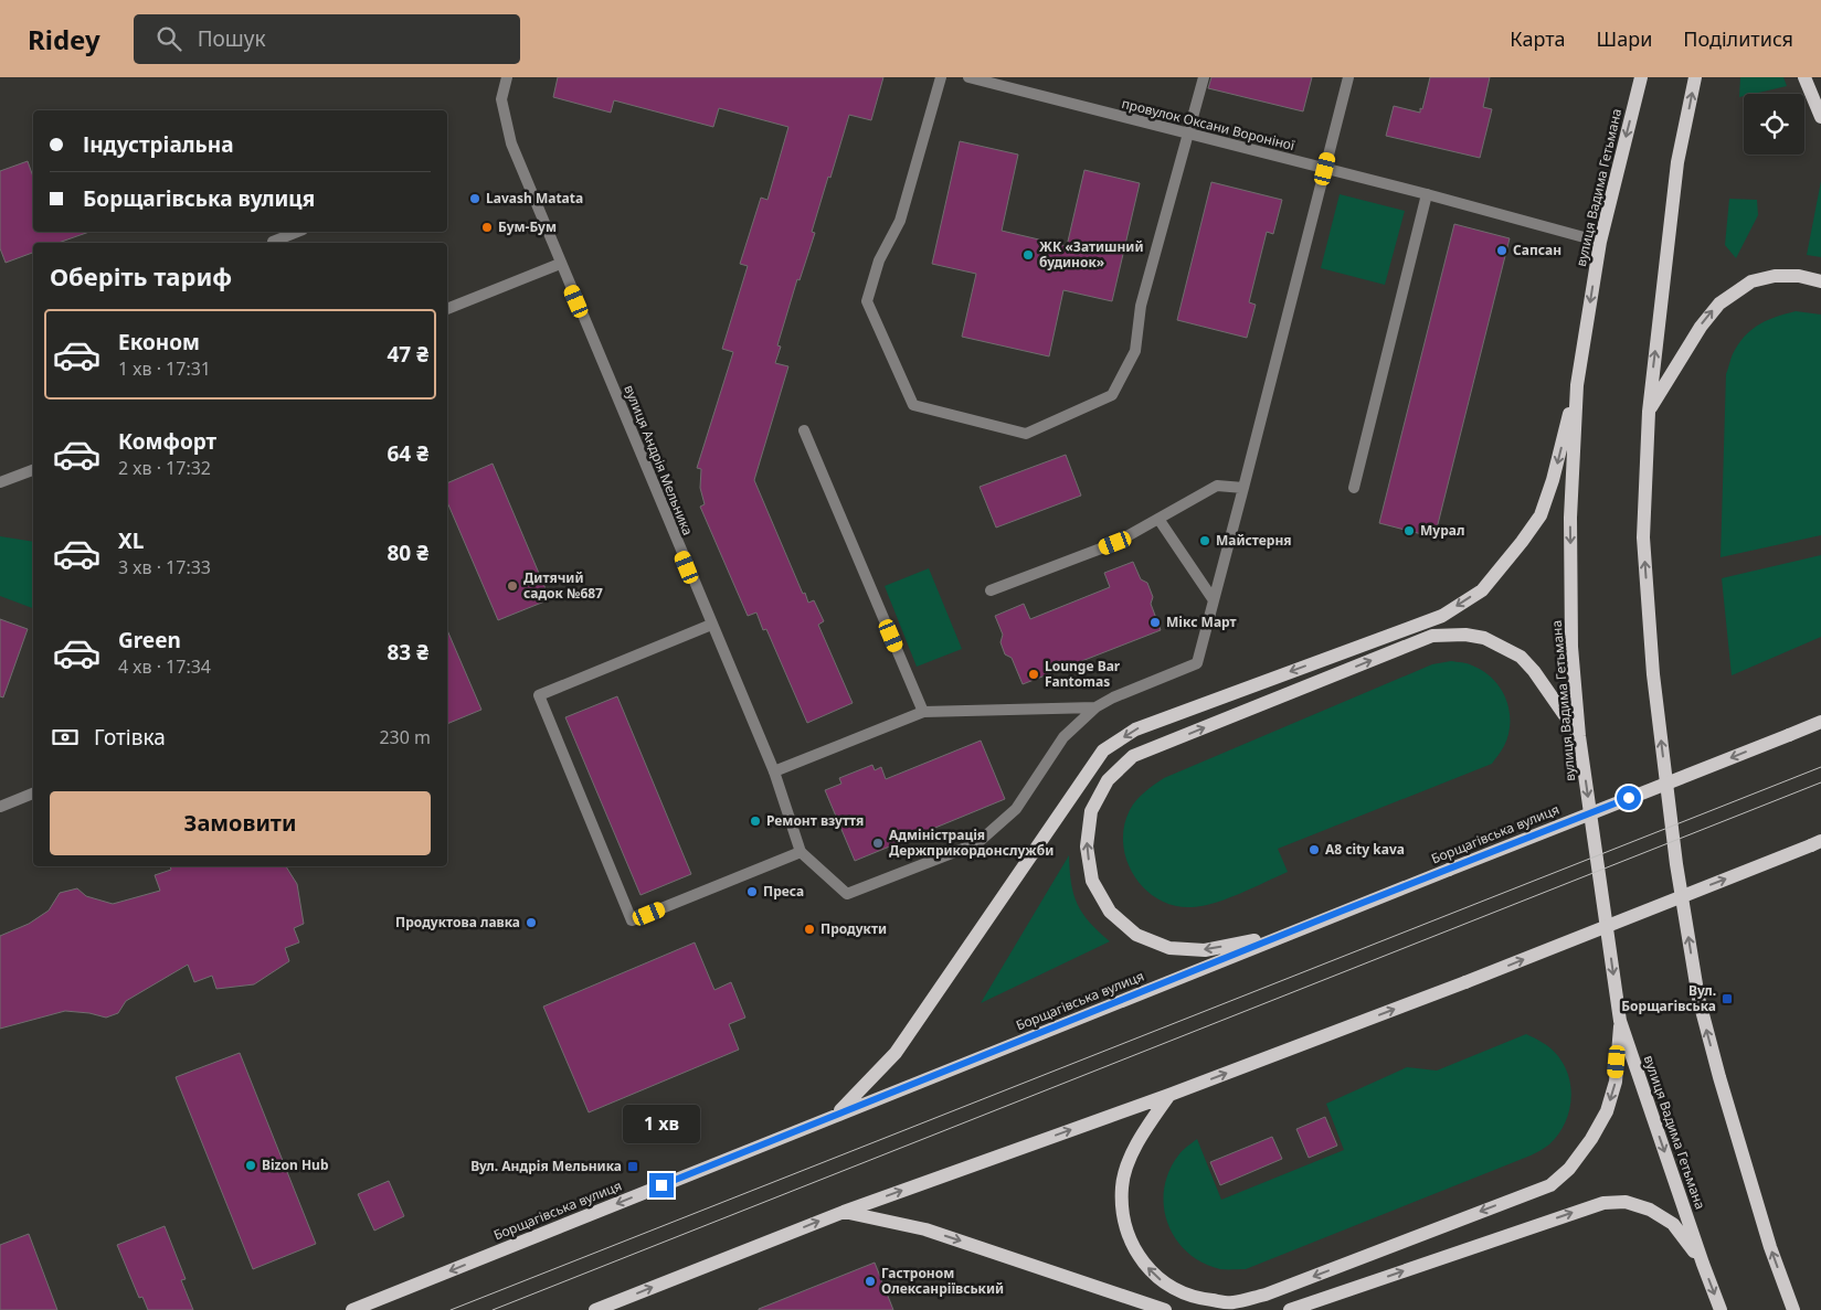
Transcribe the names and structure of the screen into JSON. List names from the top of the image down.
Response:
{
  "streets": {
    "main road": ["вулиця Вадима Гетьмана", "Борщагівська вулиця"],
    "street": ["провулок Оксани Вороніної", "вулиця Андрія Мельника"]
  },
  "crossings": [
    ["провулок Оксани Вороніної", "вулиця Вадима Гетьмана"]
  ],
  "places": {
    "other": [
      "Lavash Matata",
      "Бум-Бум",
      "Сапсан",
      "ЖК «Затишний будинок»",
      "Мурал",
      "Майстерня",
      "Дитячий садок №687",
      "Мікс Март",
      "Lounge Bar Fantomas",
      "Ремонт взуття",
      "Адміністрація Держприкордонслужби",
      "A8 city kava",
      "Преса",
      "Продуктова лавка",
      "Продукти",
      "Bizon Hub",
      "Гастроном Олексанріївський"
    ],
    "transit": ["Вул. Борщагівська", "Вул. Андрія Мельника"]
  },
  "page": {
    "header": "Ridey",
    "search": "Пошук",
    "nav": ["Карта", "Шари", "Поділитися"],
    "banner": ["Індустріальна", "Борщагівська вулиця"],
    "heading": "Оберіть тариф",
    "list": [
      {
        "name": "Економ",
        "note": "1 хв · 17:31",
        "value": "47 ₴"
      },
      {
        "name": "Комфорт",
        "note": "2 хв · 17:32",
        "value": "64 ₴"
      },
      {
        "name": "XL",
        "note": "3 хв · 17:33",
        "value": "80 ₴"
      },
      {
        "name": "Green",
        "note": "4 хв · 17:34",
        "value": "83 ₴"
      }
    ],
    "pay": ["Готівка", "230 m"],
    "buttons": "Замовити",
    "bubble": "1 хв"
  }
}
